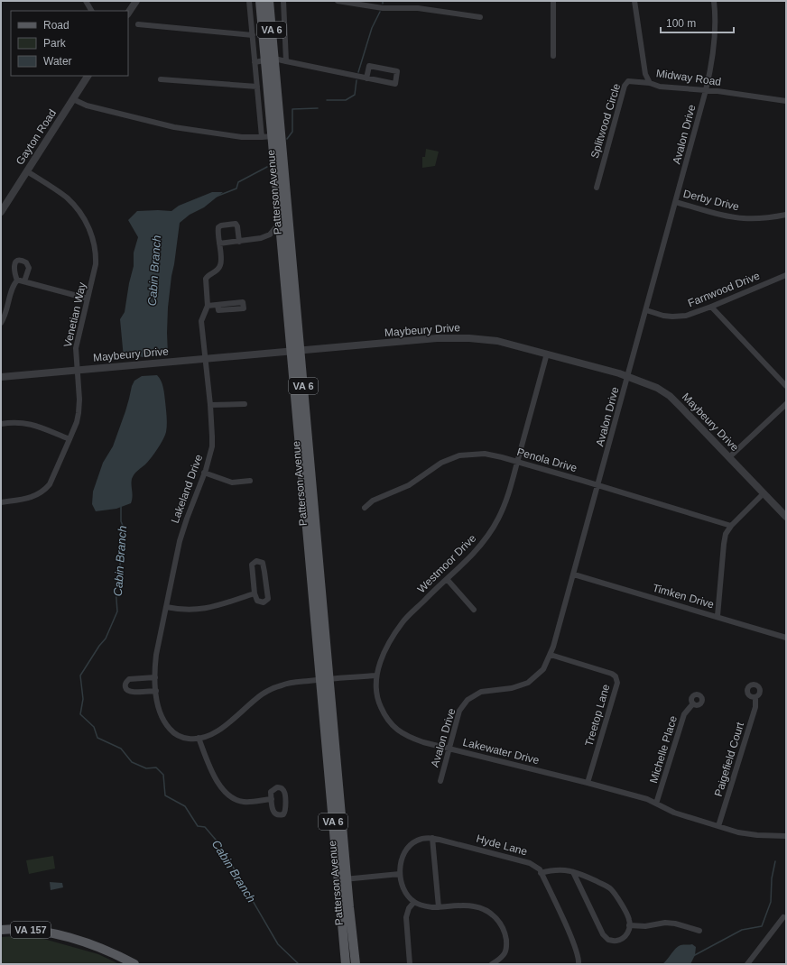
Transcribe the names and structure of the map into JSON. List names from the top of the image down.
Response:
{
  "streets": {
    "main road": ["VA 6", "Patterson Avenue", "VA 157"],
    "street": [
      "Midway Road",
      "Splitwood Circle",
      "Avalon Drive",
      "Gayton Road",
      "Derby Drive",
      "Farnwood Drive",
      "Venetian Way",
      "Maybeury Drive",
      "Penola Drive",
      "Lakeland Drive",
      "Westmoor Drive",
      "Timken Drive",
      "Treetop Lane",
      "Michelle Place",
      "Lakewater Drive",
      "Paigefield Court",
      "Hyde Lane"
    ]
  },
  "crossings": [
    ["Midway Road", "Splitwood Circle"],
    ["Midway Road", "Avalon Drive"],
    ["Avalon Drive", "Derby Drive"],
    ["Avalon Drive", "Farnwood Drive"],
    ["Avalon Drive", "Maybeury Drive"],
    ["Avalon Drive", "Penola Drive"],
    ["Avalon Drive", "Timken Drive"],
    ["Avalon Drive", "Treetop Lane"],
    ["Avalon Drive", "Lakewater Drive"],
    ["Gayton Road", "Venetian Way"],
    ["Patterson Avenue", "Maybeury Drive"],
    ["Venetian Way", "Maybeury Drive"],
    ["Maybeury Drive", "Lakeland Drive"],
    ["Maybeury Drive", "Westmoor Drive"],
    ["Penola Drive", "Westmoor Drive"],
    ["Westmoor Drive", "Lakewater Drive"],
    ["Treetop Lane", "Lakewater Drive"],
    ["Michelle Place", "Lakewater Drive"],
    ["Lakewater Drive", "Paigefield Court"]
  ],
  "water": ["Cabin Branch"],
  "legend": ["Road", "Park", "Water"],
  "scale_bar": "100 m"
}
